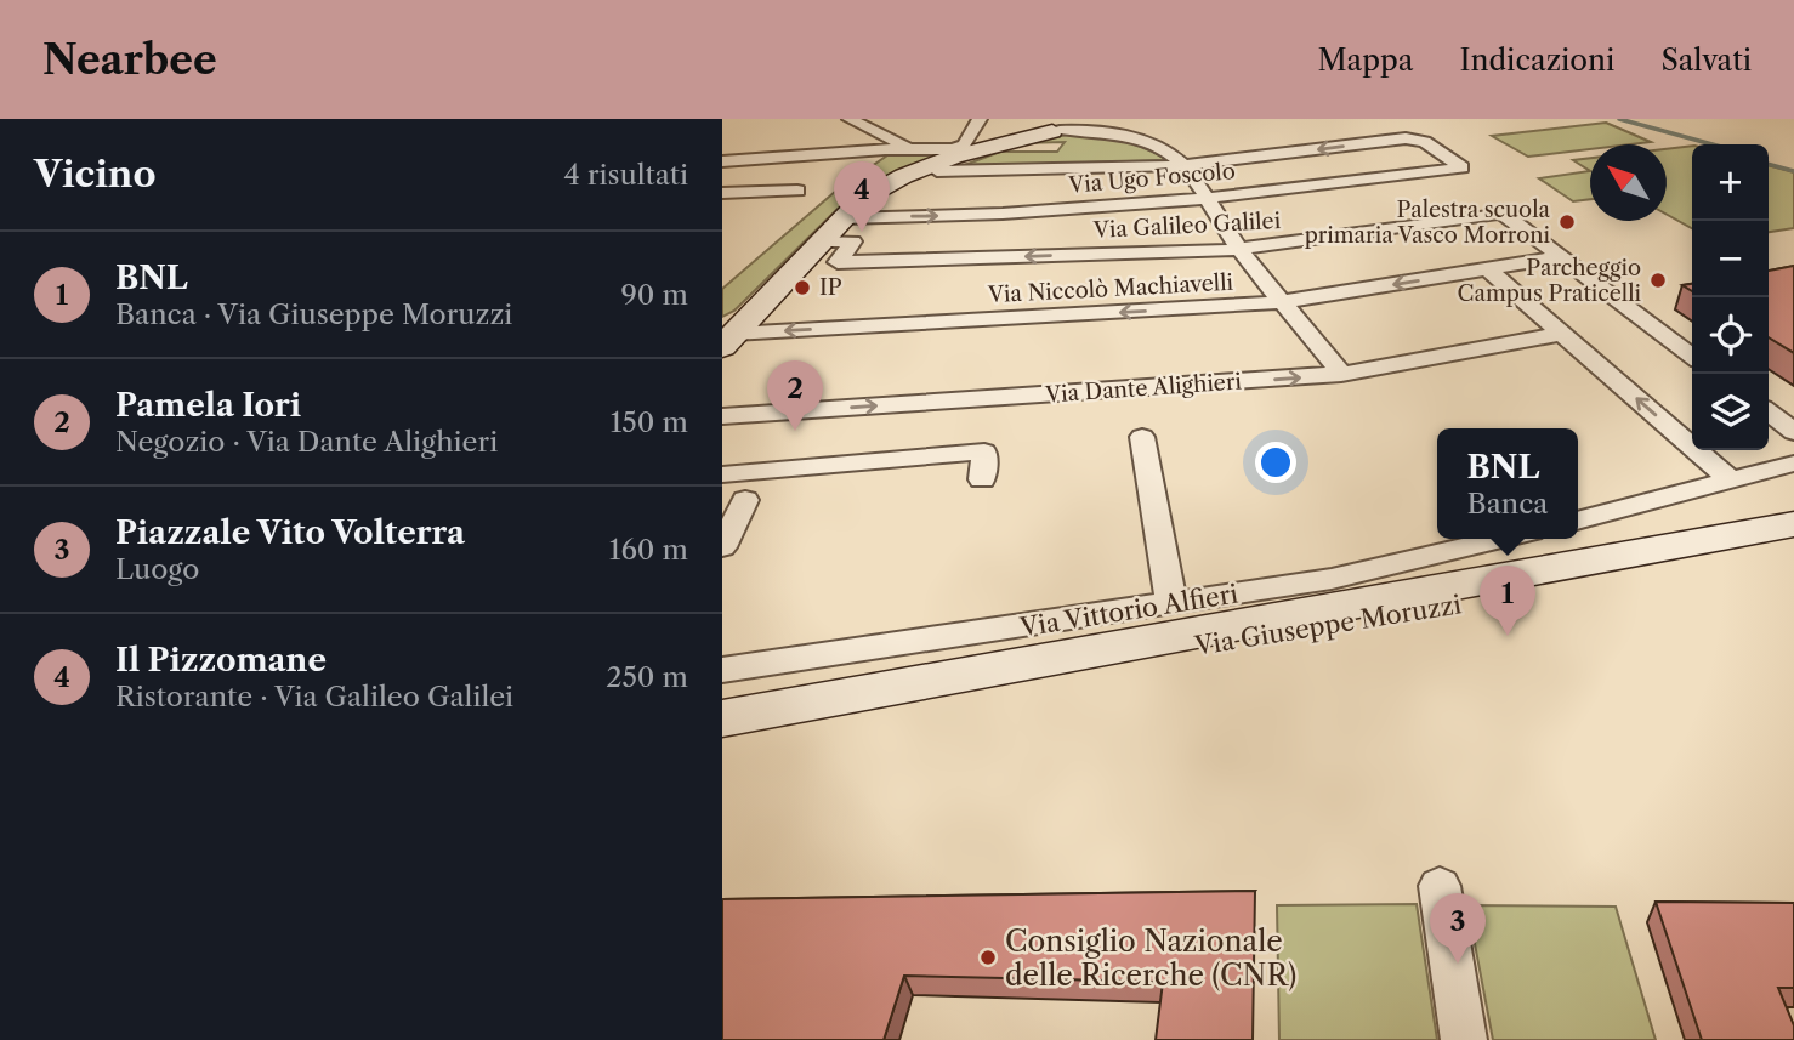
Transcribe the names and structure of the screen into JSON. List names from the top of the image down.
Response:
{
  "streets": {
    "main road": ["Via Giuseppe Moruzzi"],
    "street": [
      "Via Ugo Foscolo",
      "Via Galileo Galilei",
      "Via Niccolò Machiavelli",
      "Via Dante Alighieri",
      "Via Vittorio Alfieri"
    ]
  },
  "places": [
    "Palestra scuola primaria Vasco Morroni",
    "Parcheggio Campus Praticelli",
    "IP",
    "Consiglio Nazionale delle Ricerche (CNR)"
  ],
  "north": "top left",
  "page": {
    "header": "Nearbee",
    "nav": ["Mappa", "Indicazioni", "Salvati"],
    "heading": ["Vicino", "4 risultati"],
    "map_buttons": ["+", "−"],
    "pins": [
      "4",
      "2",
      "1",
      "3"
    ],
    "list": [
      {
        "mark": "1",
        "name": "BNL",
        "note": "Banca · Via Giuseppe Moruzzi",
        "value": "90 m"
      },
      {
        "mark": "2",
        "name": "Pamela Iori",
        "note": "Negozio · Via Dante Alighieri",
        "value": "150 m"
      },
      {
        "mark": "3",
        "name": "Piazzale Vito Volterra",
        "note": "Luogo",
        "value": "160 m"
      },
      {
        "mark": "4",
        "name": "Il Pizzomane",
        "note": "Ristorante · Via Galileo Galilei",
        "value": "250 m"
      }
    ],
    "popup": ["BNL", "Banca"]
  }
}
